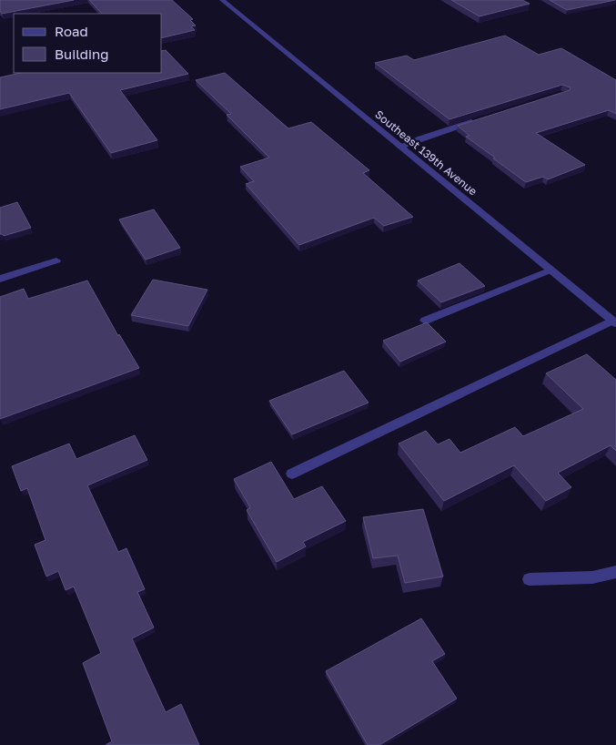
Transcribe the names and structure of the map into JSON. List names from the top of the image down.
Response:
{
  "streets": {
    "street": ["Southeast 139th Avenue"]
  },
  "legend": ["Road", "Building"]
}
